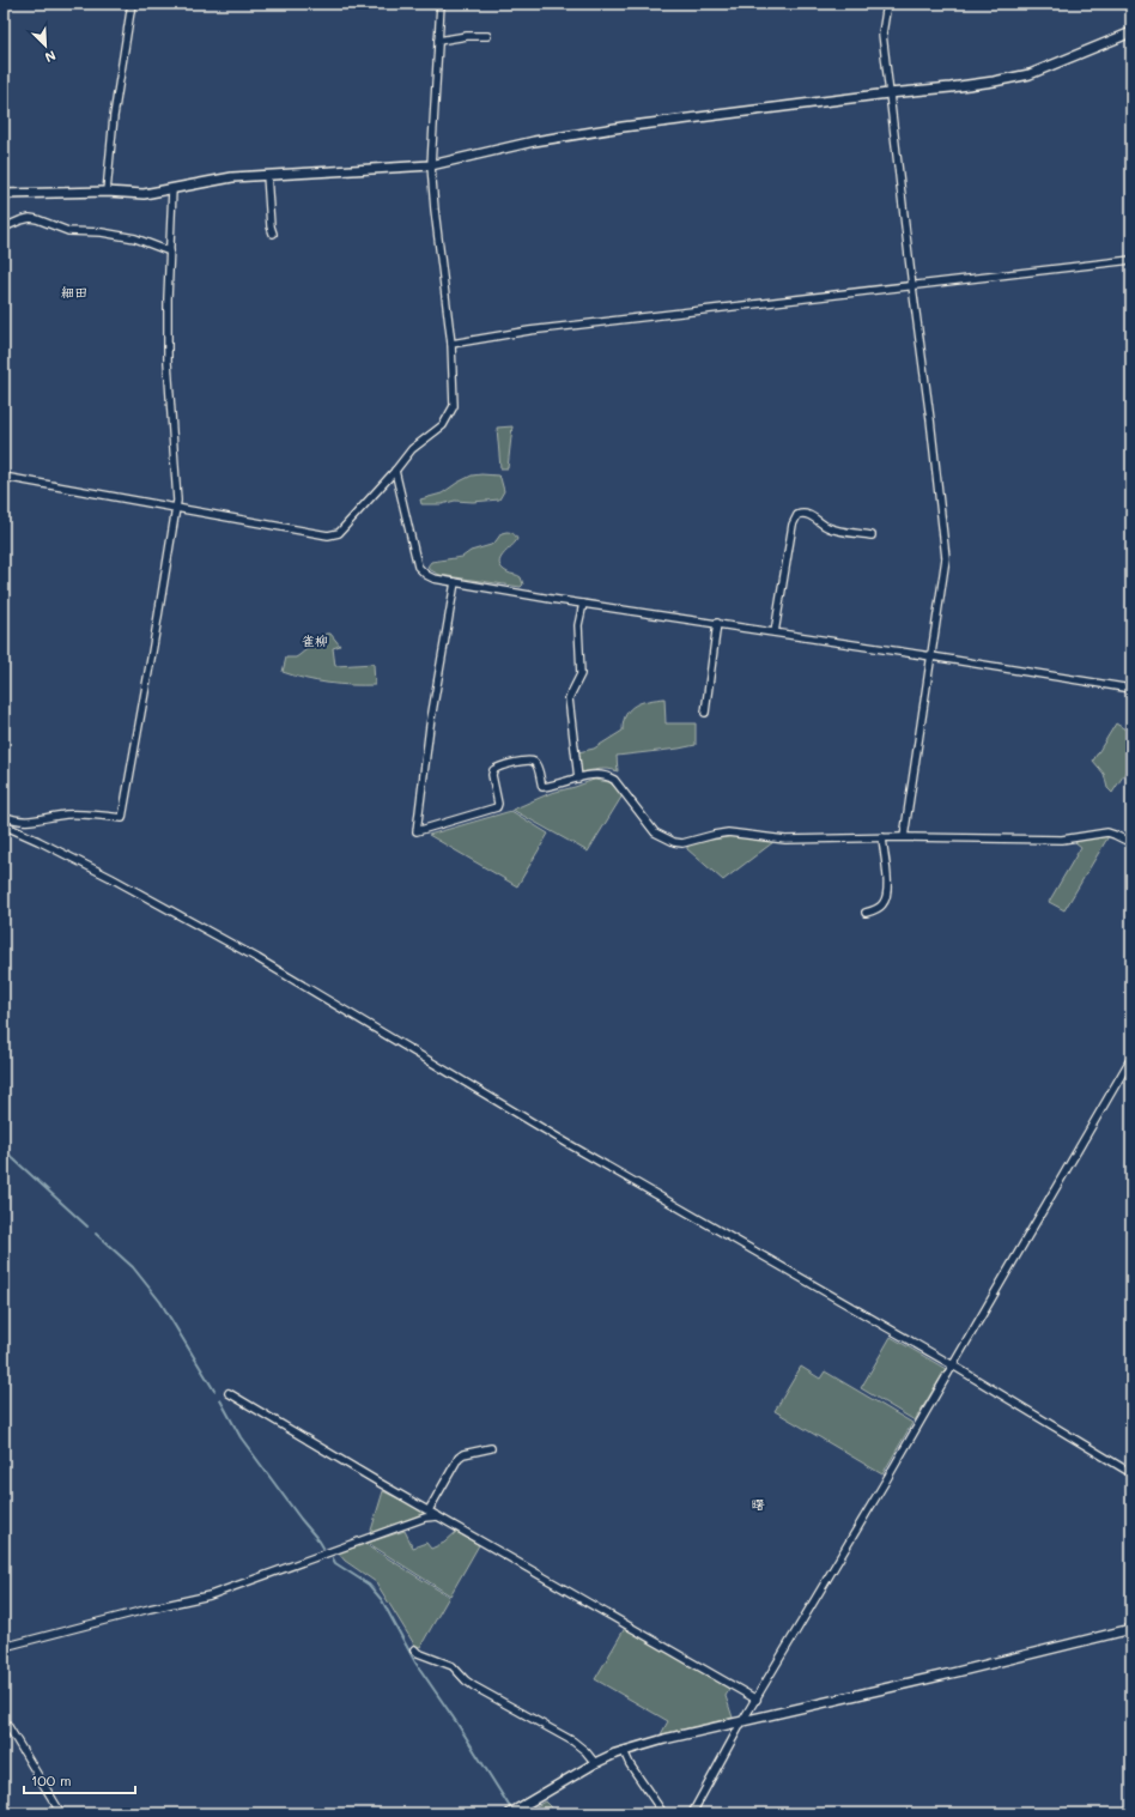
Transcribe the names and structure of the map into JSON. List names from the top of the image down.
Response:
{
  "districts": ["細田", "雀柳", "曙"],
  "scale_bar": "100 m",
  "north": "bottom right"
}
